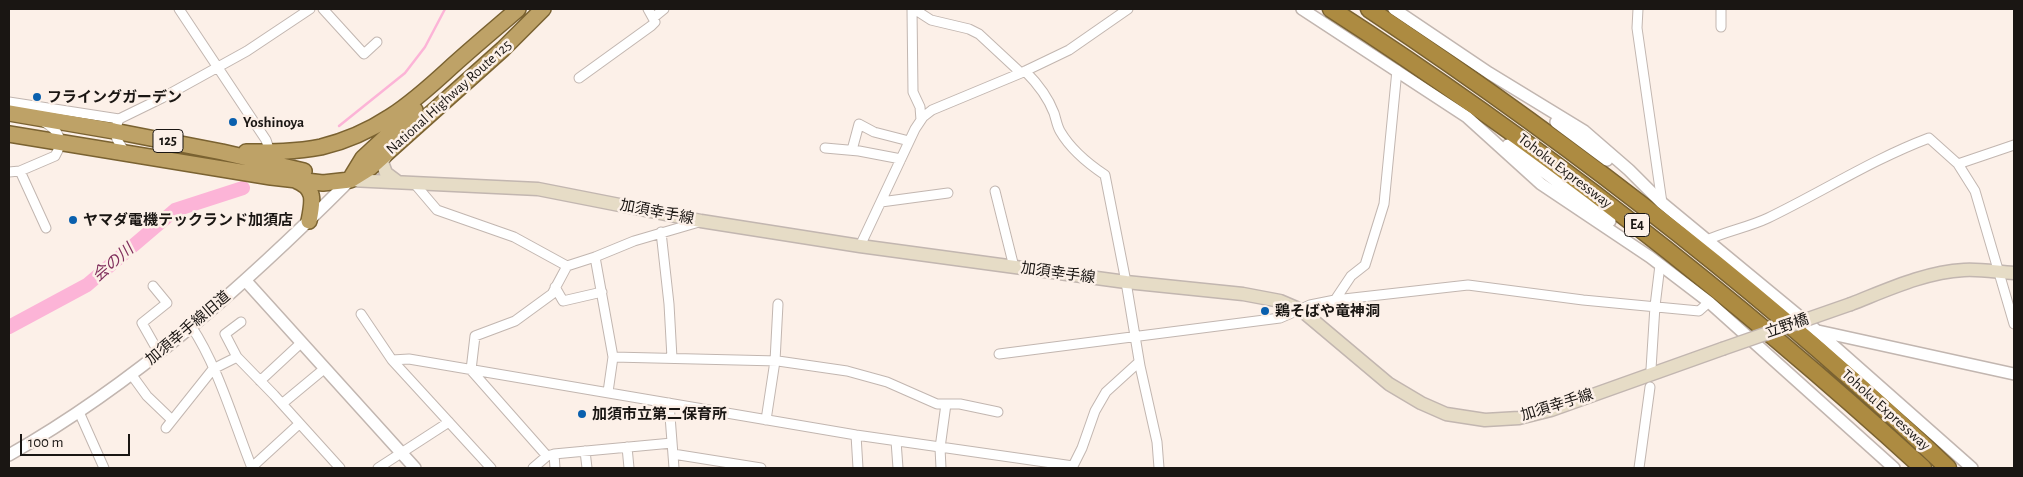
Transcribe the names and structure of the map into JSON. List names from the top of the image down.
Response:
{
  "streets": {
    "highway": [
      "National Highway Route 125",
      "125",
      "Tohoku Expressway",
      "E4"
    ],
    "main road": ["加須幸手線", "立野橋"],
    "street": ["加須幸手線旧道"]
  },
  "crossings": [
    ["National Highway Route 125", "125"],
    ["National Highway Route 125", "加須幸手線"],
    ["National Highway Route 125", "加須幸手線旧道"],
    ["125", "加須幸手線"],
    ["125", "加須幸手線旧道"],
    ["加須幸手線", "立野橋"],
    ["加須幸手線", "加須幸手線旧道"]
  ],
  "water": ["会の川"],
  "places": [
    "フライングガーデン",
    "Yoshinoya",
    "ヤマダ電機テックランド加須店",
    "鶏そばや竜神洞",
    "加須市立第二保育所"
  ],
  "scale_bar": "100 m"
}
